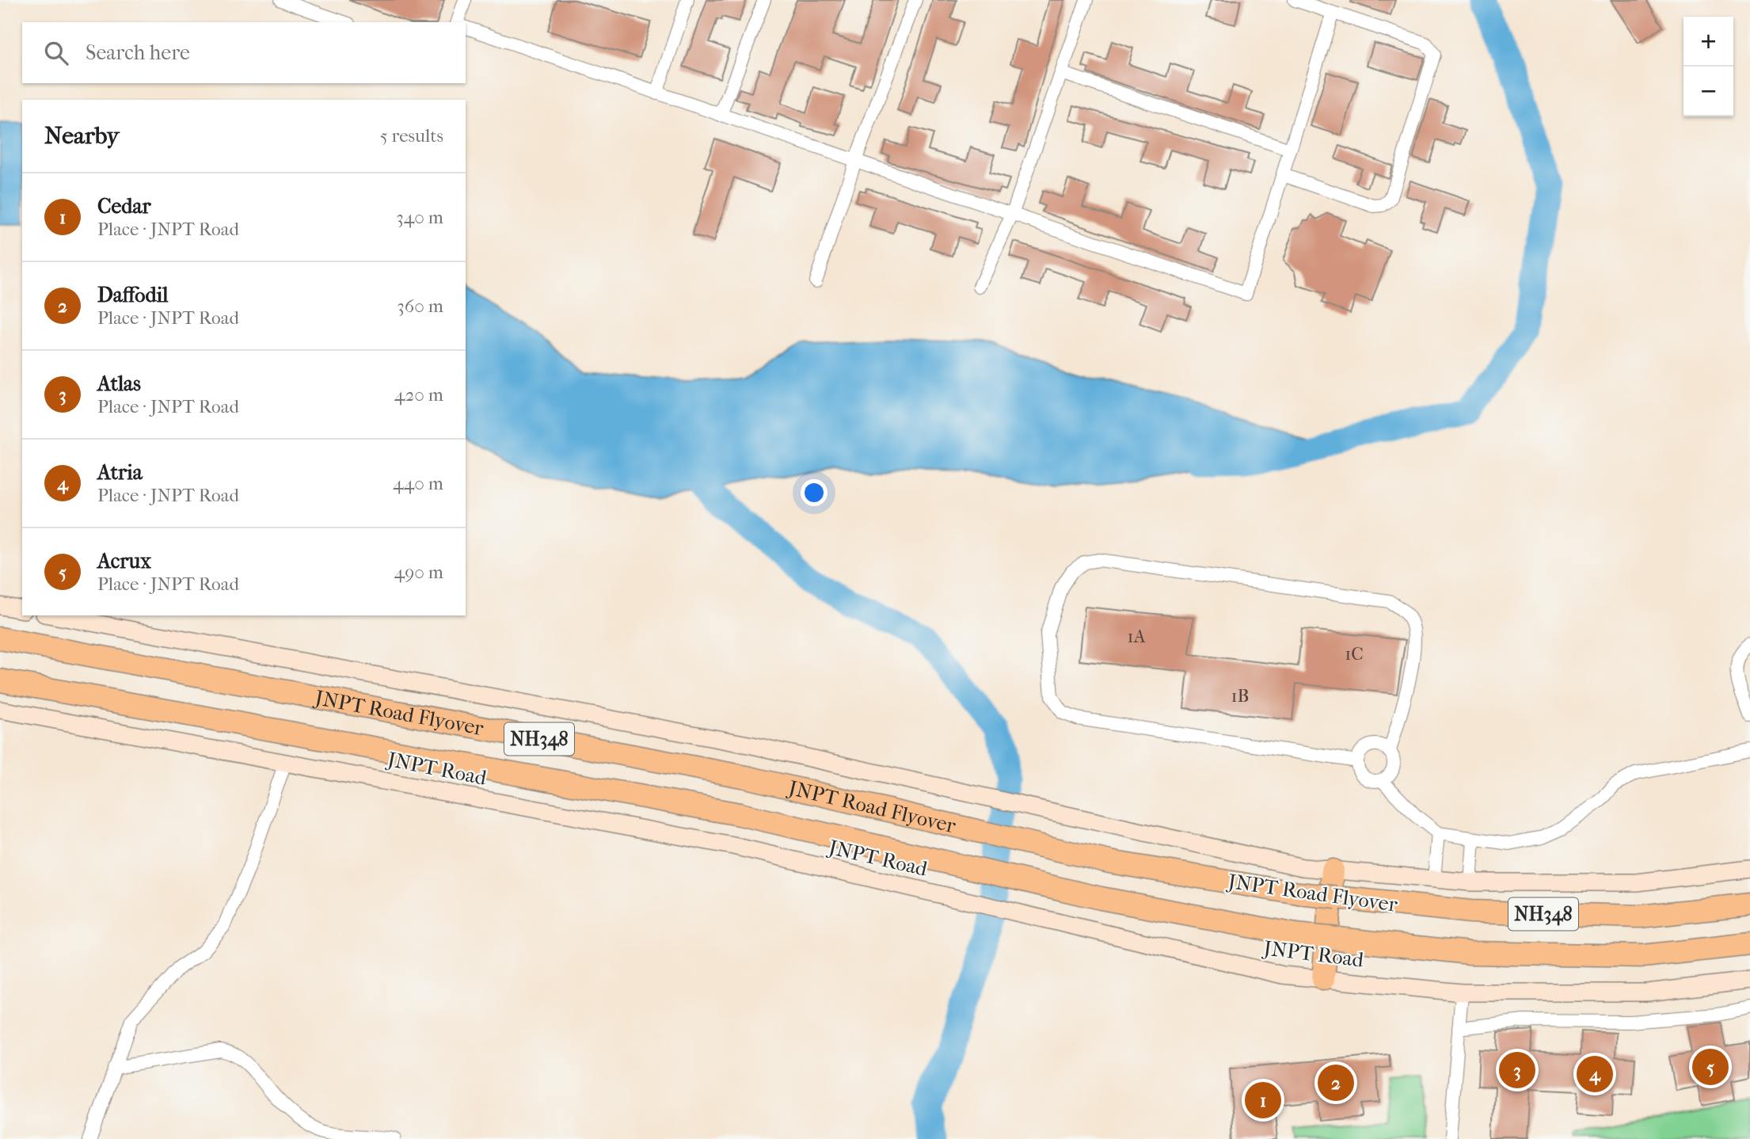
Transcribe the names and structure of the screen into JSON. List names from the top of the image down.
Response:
{
  "streets": {
    "highway": ["JNPT Road Flyover", "NH348"],
    "street": ["JNPT Road"]
  },
  "house_numbers": ["1A", "1C", "1B"],
  "page": {
    "map_buttons": ["+", "−"],
    "search": "Search here",
    "heading": ["Nearby", "5 results"],
    "list": [
      {
        "mark": "1",
        "name": "Cedar",
        "note": "Place · JNPT Road",
        "value": "340 m"
      },
      {
        "mark": "2",
        "name": "Daffodil",
        "note": "Place · JNPT Road",
        "value": "360 m"
      },
      {
        "mark": "3",
        "name": "Atlas",
        "note": "Place · JNPT Road",
        "value": "420 m"
      },
      {
        "mark": "4",
        "name": "Atria",
        "note": "Place · JNPT Road",
        "value": "440 m"
      },
      {
        "mark": "5",
        "name": "Acrux",
        "note": "Place · JNPT Road",
        "value": "490 m"
      }
    ],
    "pins": [
      "5",
      "3",
      "4",
      "2",
      "1"
    ]
  }
}
